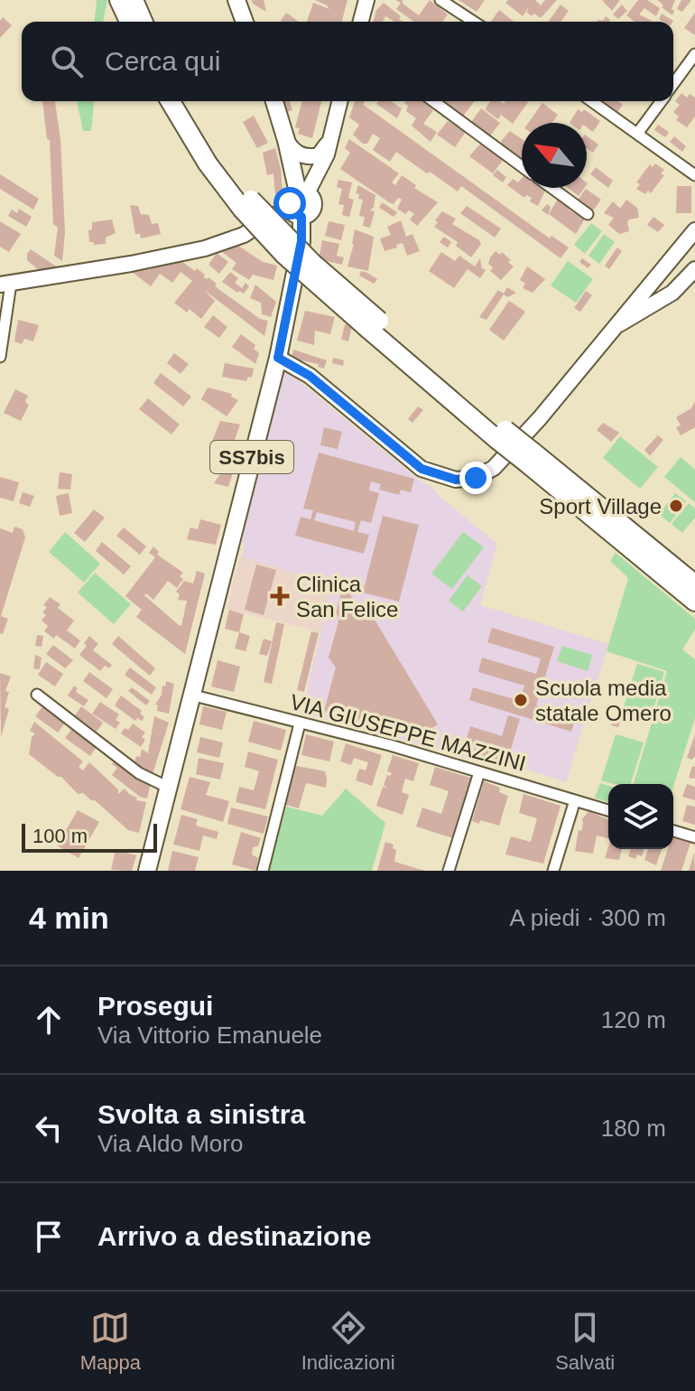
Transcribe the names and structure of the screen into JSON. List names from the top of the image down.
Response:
{
  "streets": {
    "main road": ["SS7bis"],
    "street": ["VIA GIUSEPPE MAZZINI"]
  },
  "crossings": [
    ["SS7bis", "VIA GIUSEPPE MAZZINI"]
  ],
  "places": {
    "other": ["Sport Village", "Scuola media statale Omero"],
    "health": ["Clinica San Felice"]
  },
  "scale_bar": "100 m",
  "north": "top left",
  "page": {
    "search": "Cerca qui",
    "scale": "100 m",
    "heading": ["4 min", "A piedi · 300 m"],
    "list": [
      ["Prosegui", "Via Vittorio Emanuele", "120 m"],
      ["Svolta a sinistra", "Via Aldo Moro", "180 m"],
      "Arrivo a destinazione"
    ],
    "nav": ["Mappa", "Indicazioni", "Salvati"]
  }
}
